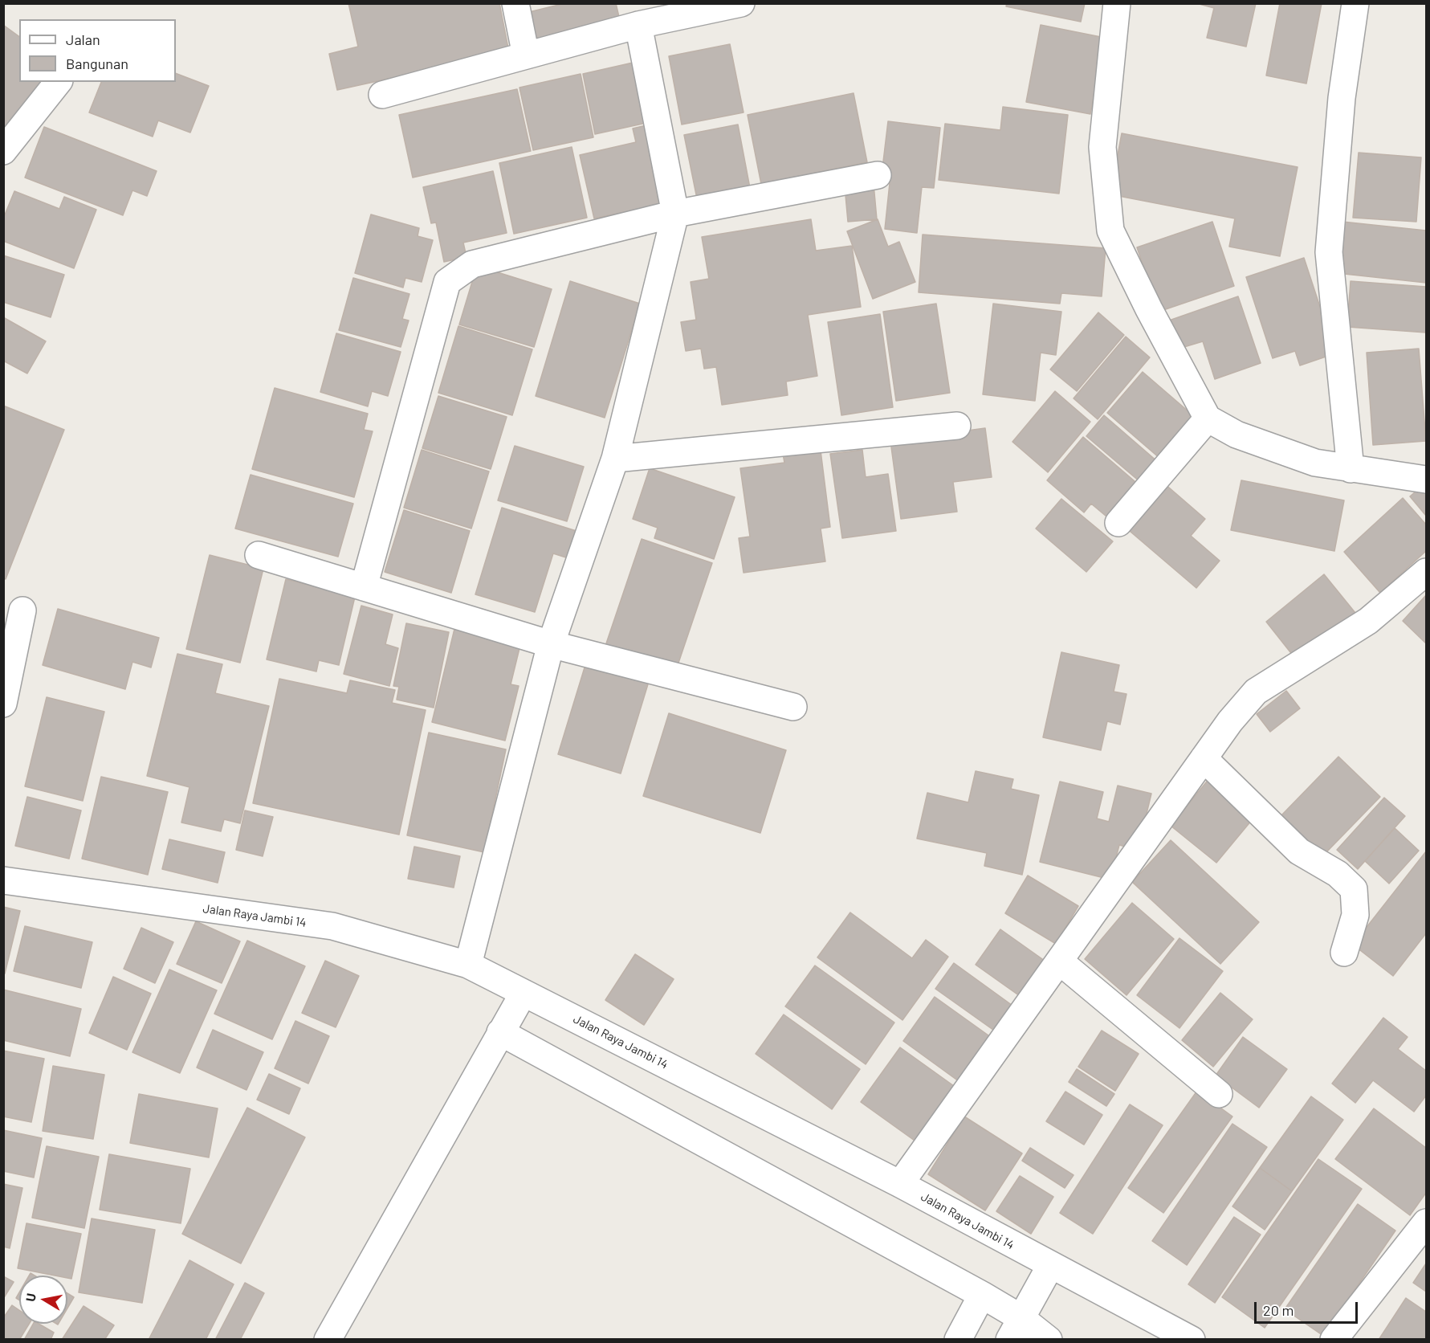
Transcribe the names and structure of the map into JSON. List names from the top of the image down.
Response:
{
  "streets": {
    "street": ["Jalan Raya Jambi 14"]
  },
  "legend": ["Jalan", "Bangunan"],
  "scale_bar": "20 m",
  "north": "left"
}
